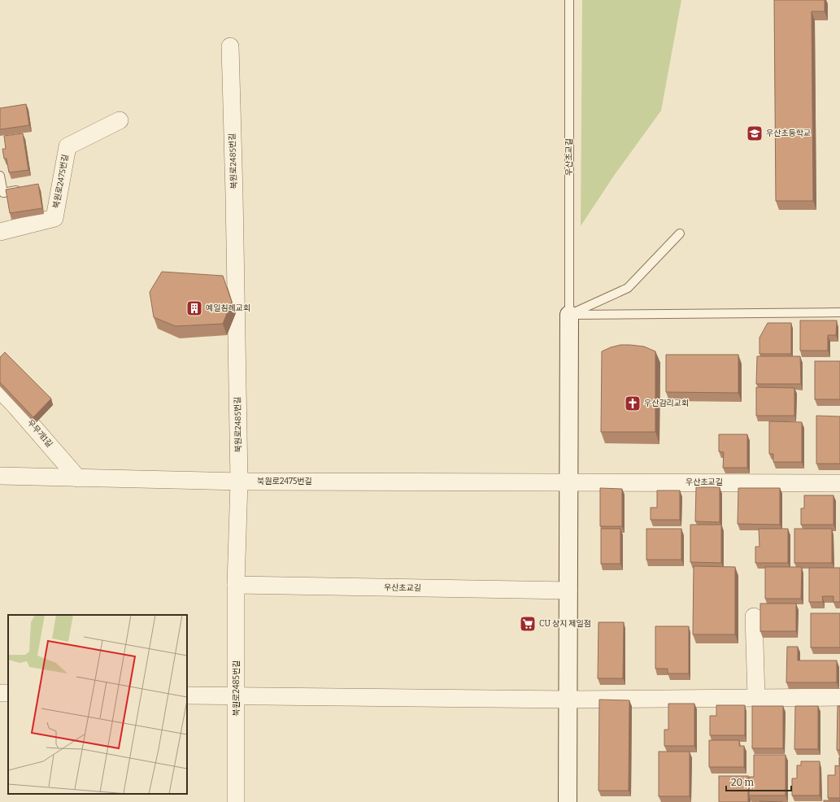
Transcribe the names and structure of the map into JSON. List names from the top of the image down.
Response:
{
  "streets": {
    "street": [
      "우산초교길",
      "북원로2485번길",
      "북원로2475번길",
      "우무개1길"
    ]
  },
  "crossings": [
    ["우산초교길", "북원로2485번길"],
    ["우산초교길", "북원로2475번길"],
    ["북원로2485번길", "북원로2475번길"],
    ["북원로2475번길", "우무개1길"]
  ],
  "places": {
    "school or university": ["우산초등학교"],
    "building": ["예일침례교회"],
    "church": ["우산감리교회"],
    "supermarket": ["CU 상지 제일점"]
  },
  "scale_bar": "20 m"
}
